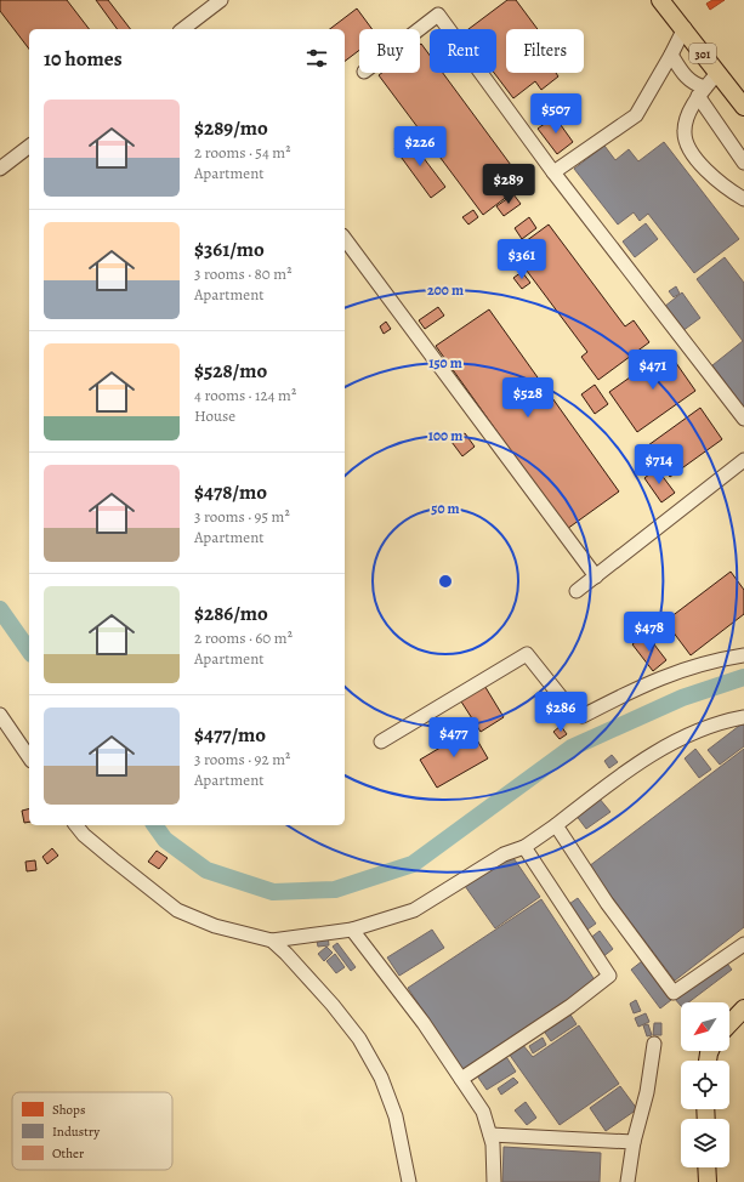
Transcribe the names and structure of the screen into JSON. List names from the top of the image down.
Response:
{
  "streets": {
    "main road": ["301"]
  },
  "legend": ["Shops", "Industry", "Other"],
  "north": "bottom left",
  "page": {
    "chip": ["Buy", "Rent", "Filters"],
    "heading": "10 homes",
    "list": [
      {
        "name": "$289/mo",
        "note": "2 rooms · 54 m² · Apartment"
      },
      {
        "name": "$361/mo",
        "note": "3 rooms · 80 m² · Apartment"
      },
      {
        "name": "$528/mo",
        "note": "4 rooms · 124 m² · House"
      },
      {
        "name": "$478/mo",
        "note": "3 rooms · 95 m² · Apartment"
      },
      {
        "name": "$286/mo",
        "note": "2 rooms · 60 m² · Apartment"
      },
      {
        "name": "$477/mo",
        "note": "3 rooms · 92 m² · Apartment"
      }
    ],
    "price": [
      "$507",
      "$226",
      "$289",
      "$361",
      "$471",
      "$528",
      "$714",
      "$478",
      "$286",
      "$477"
    ]
  },
  "rings": [
    "200 m",
    "150 m",
    "100 m",
    "50 m"
  ]
}
